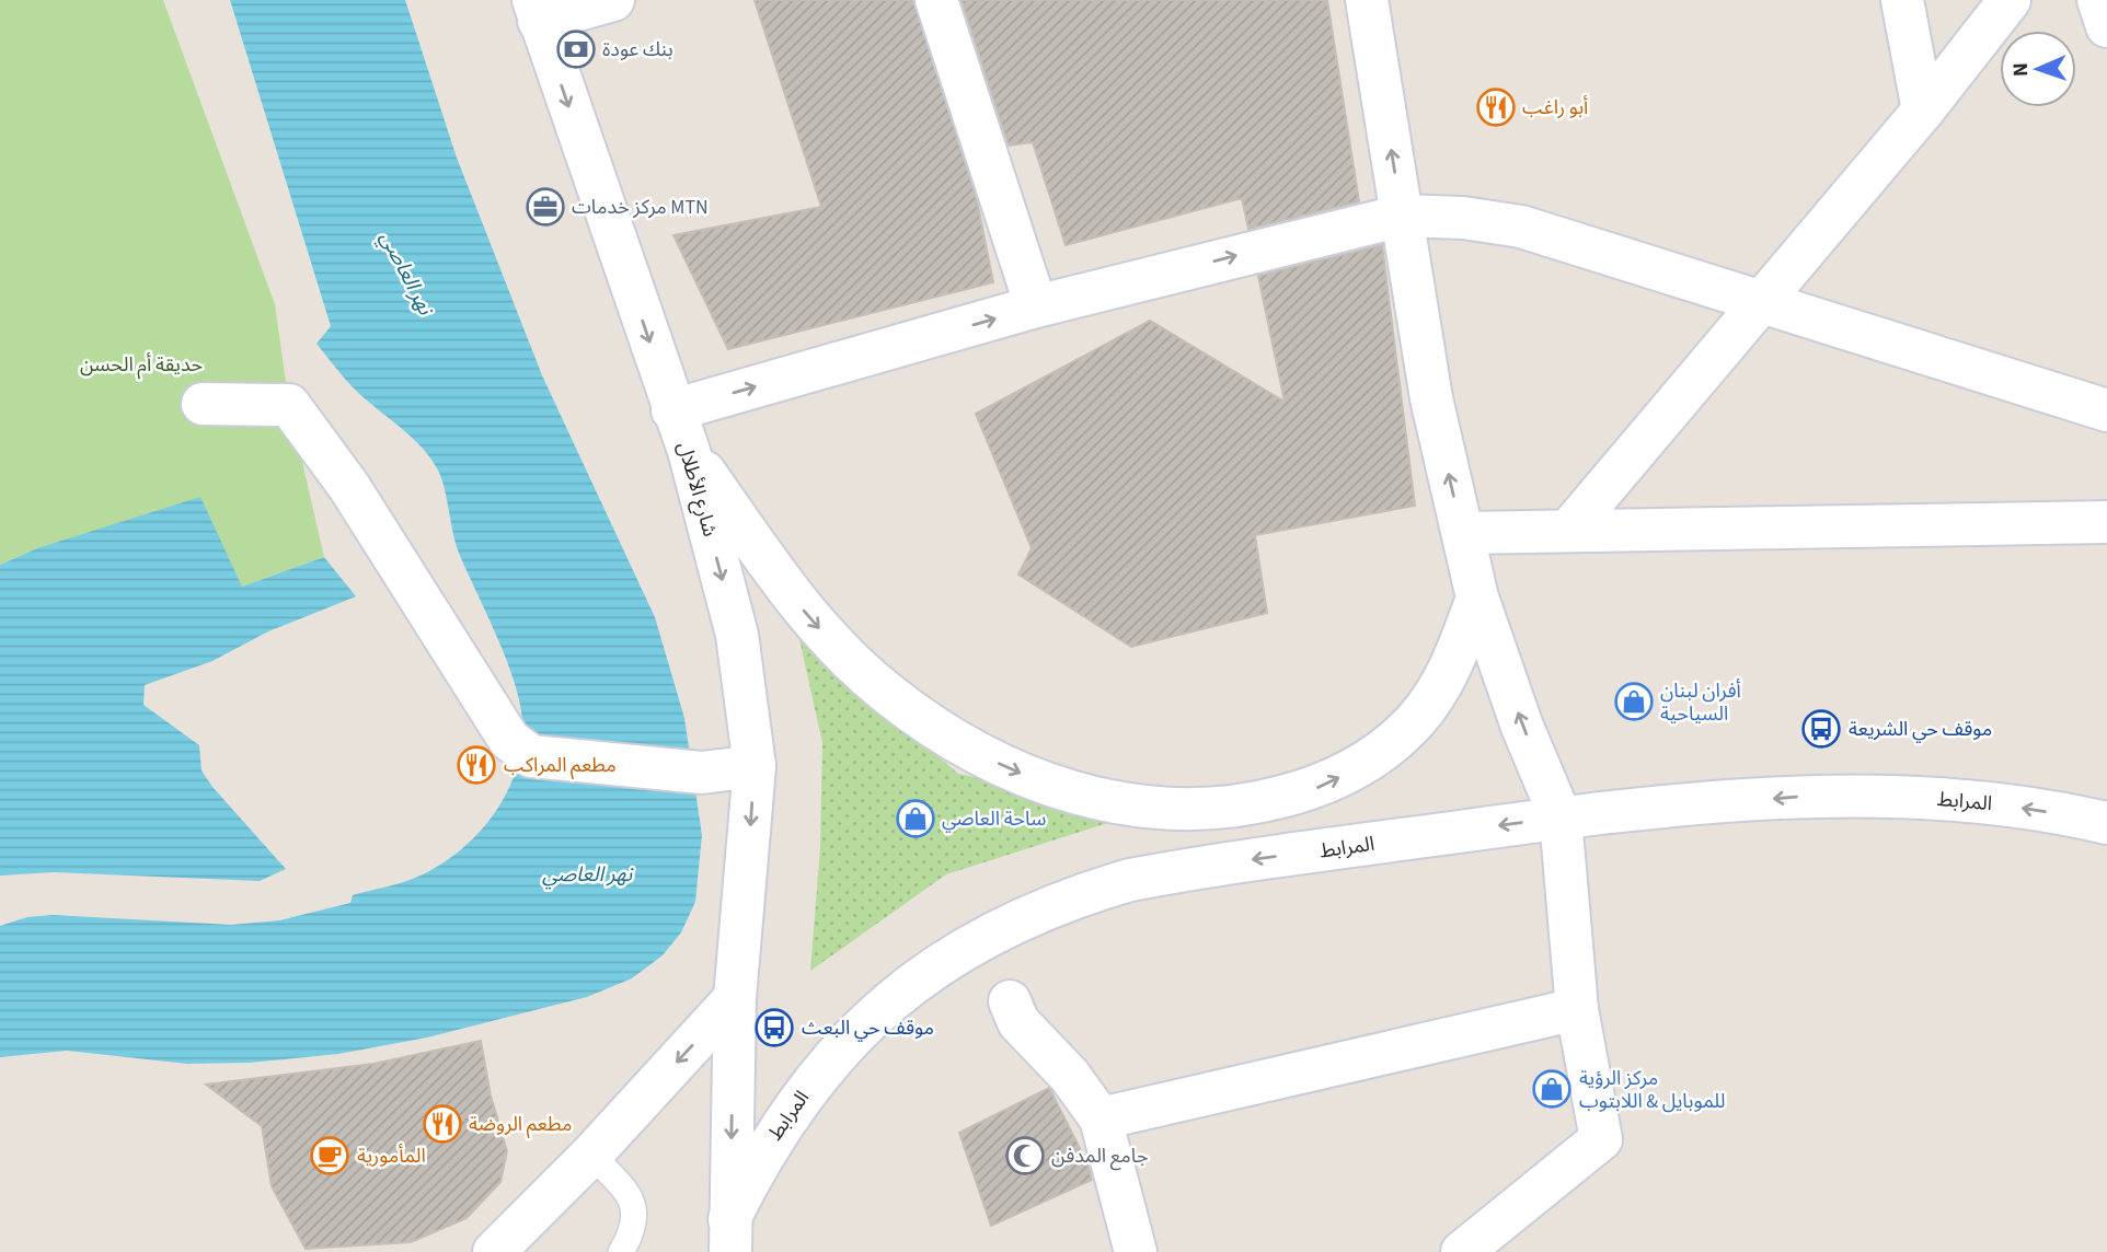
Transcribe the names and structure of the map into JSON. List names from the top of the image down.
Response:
{
  "streets": {
    "street": ["شارع الأطلال", "المرابط"]
  },
  "crossings": [
    ["شارع الأطلال", "المرابط"]
  ],
  "one_way": ["شارع الأطلال"],
  "water": ["نهر العاصي"],
  "parks": ["حديقة أم الحسن"],
  "places": {
    "bank": ["بنك عودة"],
    "restaurant": ["أبو راغب", "مطعم المراكب", "مطعم الروضة"],
    "office": ["مركز خدمات MTN"],
    "shop": ["أفران لبنان السياحية", "ساحة العاصي", "مركز الرؤية للموبايل & اللابتوب"],
    "bus stop": ["موقف حي الشريعة", "موقف حي البعث"],
    "cafe": ["المأمورية"],
    "mosque": ["جامع المدفن"]
  },
  "north": "left"
}
